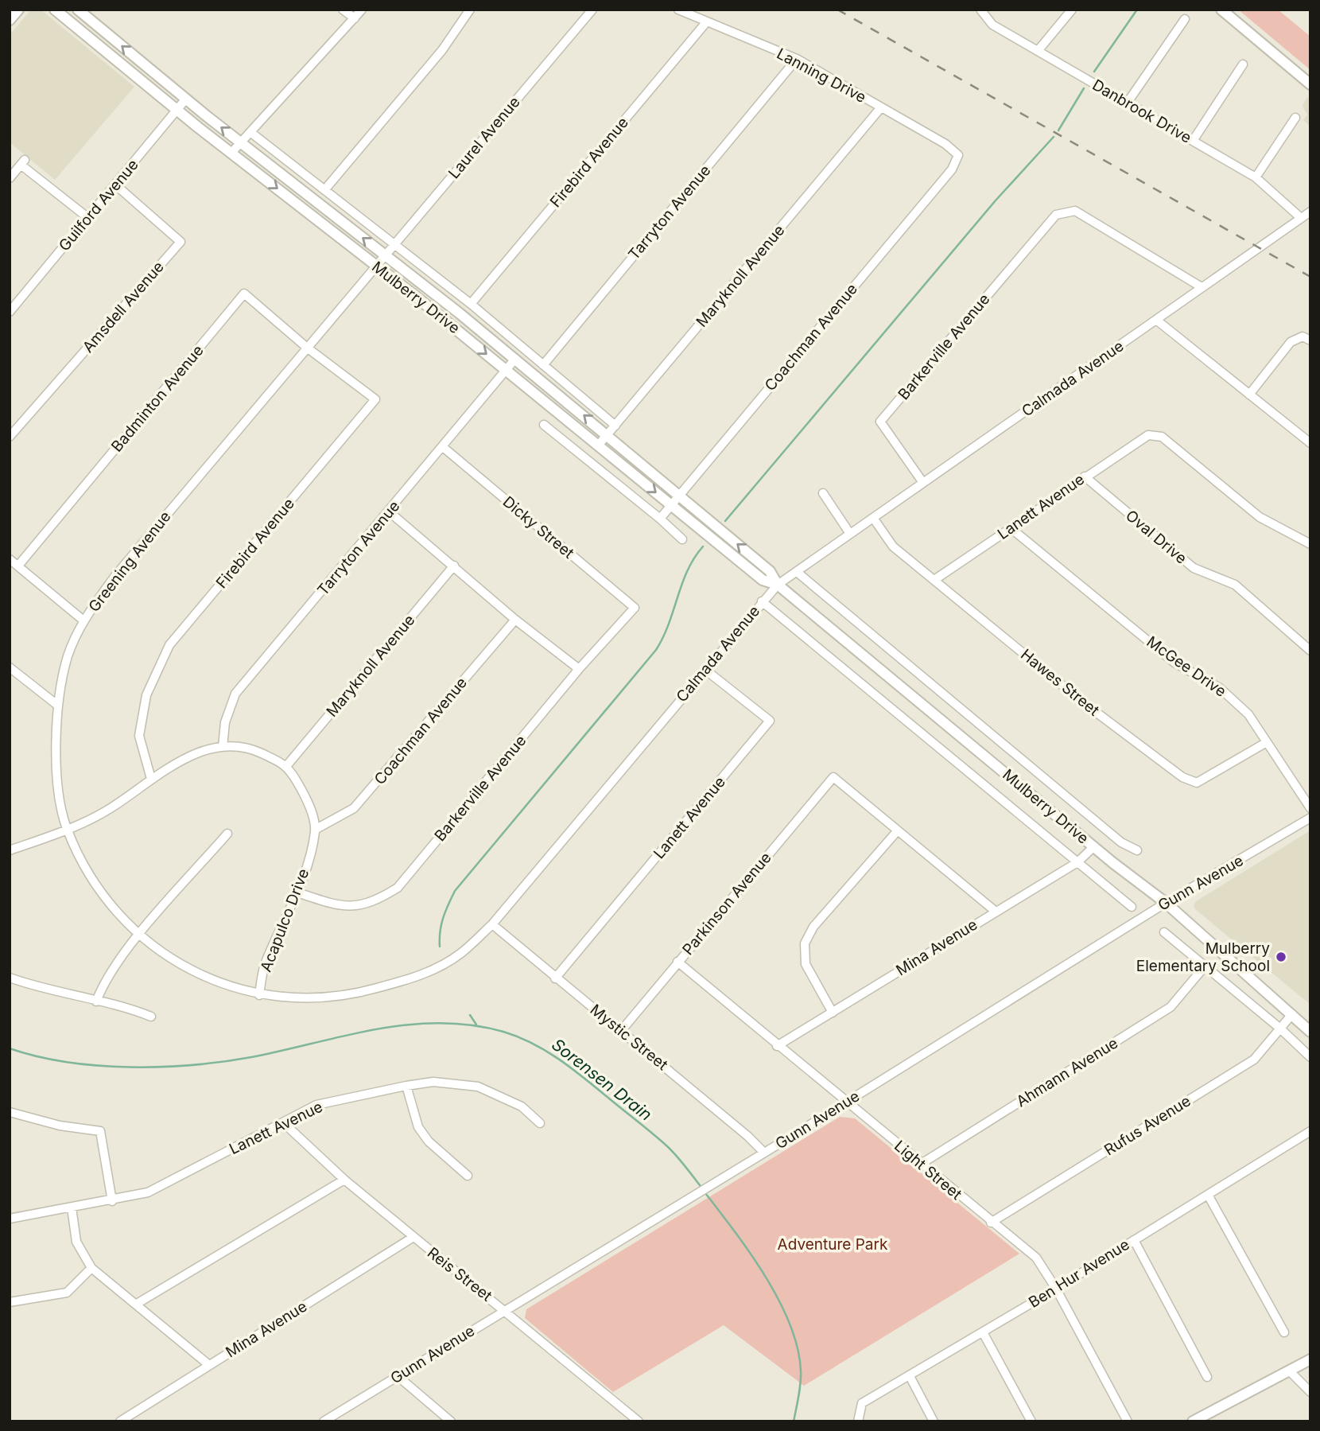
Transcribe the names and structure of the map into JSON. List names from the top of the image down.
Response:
{
  "streets": {
    "main road": ["Mulberry Drive"],
    "street": [
      "Lanning Drive",
      "Danbrook Drive",
      "Laurel Avenue",
      "Firebird Avenue",
      "Guilford Avenue",
      "Tarryton Avenue",
      "Maryknoll Avenue",
      "Amsdell Avenue",
      "Coachman Avenue",
      "Barkerville Avenue",
      "Calmada Avenue",
      "Badminton Avenue",
      "Lanett Avenue",
      "Dicky Street",
      "Oval Drive",
      "Greening Avenue",
      "McGee Drive",
      "Hawes Street",
      "Gunn Avenue",
      "Parkinson Avenue",
      "Acapulco Drive",
      "Mina Avenue",
      "Mystic Street",
      "Ahmann Avenue",
      "Rufus Avenue",
      "Light Street",
      "Ben Hur Avenue",
      "Reis Street"
    ]
  },
  "crossings": [
    ["Lanning Drive", "Firebird Avenue"],
    ["Lanning Drive", "Tarryton Avenue"],
    ["Lanning Drive", "Maryknoll Avenue"],
    ["Lanning Drive", "Coachman Avenue"],
    ["Danbrook Drive", "Calmada Avenue"],
    ["Laurel Avenue", "Mulberry Drive"],
    ["Laurel Avenue", "Greening Avenue"],
    ["Firebird Avenue", "Badminton Avenue"],
    ["Firebird Avenue", "Greening Avenue"],
    ["Guilford Avenue", "Mulberry Drive"],
    ["Guilford Avenue", "Amsdell Avenue"],
    ["Tarryton Avenue", "Mulberry Drive"],
    ["Tarryton Avenue", "Dicky Street"],
    ["Maryknoll Avenue", "Mulberry Drive"],
    ["Maryknoll Avenue", "Acapulco Drive"],
    ["Mulberry Drive", "Coachman Avenue"],
    ["Mulberry Drive", "Calmada Avenue"],
    ["Mulberry Drive", "Greening Avenue"],
    ["Mulberry Drive", "Gunn Avenue"],
    ["Mulberry Drive", "Mina Avenue"],
    ["Mulberry Drive", "Rufus Avenue"],
    ["Coachman Avenue", "Acapulco Drive"],
    ["Barkerville Avenue", "Calmada Avenue"],
    ["Barkerville Avenue", "Dicky Street"],
    ["Barkerville Avenue", "Acapulco Drive"],
    ["Calmada Avenue", "Lanett Avenue"],
    ["Calmada Avenue", "Greening Avenue"],
    ["Calmada Avenue", "Hawes Street"],
    ["Calmada Avenue", "Acapulco Drive"],
    ["Calmada Avenue", "Mystic Street"],
    ["Badminton Avenue", "Greening Avenue"],
    ["Lanett Avenue", "Oval Drive"],
    ["Lanett Avenue", "McGee Drive"],
    ["Lanett Avenue", "Hawes Street"],
    ["Lanett Avenue", "Mystic Street"],
    ["Lanett Avenue", "Reis Street"],
    ["McGee Drive", "Hawes Street"],
    ["Gunn Avenue", "Mystic Street"],
    ["Gunn Avenue", "Light Street"],
    ["Gunn Avenue", "Reis Street"],
    ["Parkinson Avenue", "Mystic Street"],
    ["Parkinson Avenue", "Light Street"],
    ["Mina Avenue", "Light Street"],
    ["Mina Avenue", "Reis Street"],
    ["Ahmann Avenue", "Light Street"],
    ["Rufus Avenue", "Light Street"],
    ["Light Street", "Ben Hur Avenue"]
  ],
  "water": ["Sorensen Drain"],
  "parks": ["Adventure Park"],
  "places": ["Mulberry Elementary School"]
}
